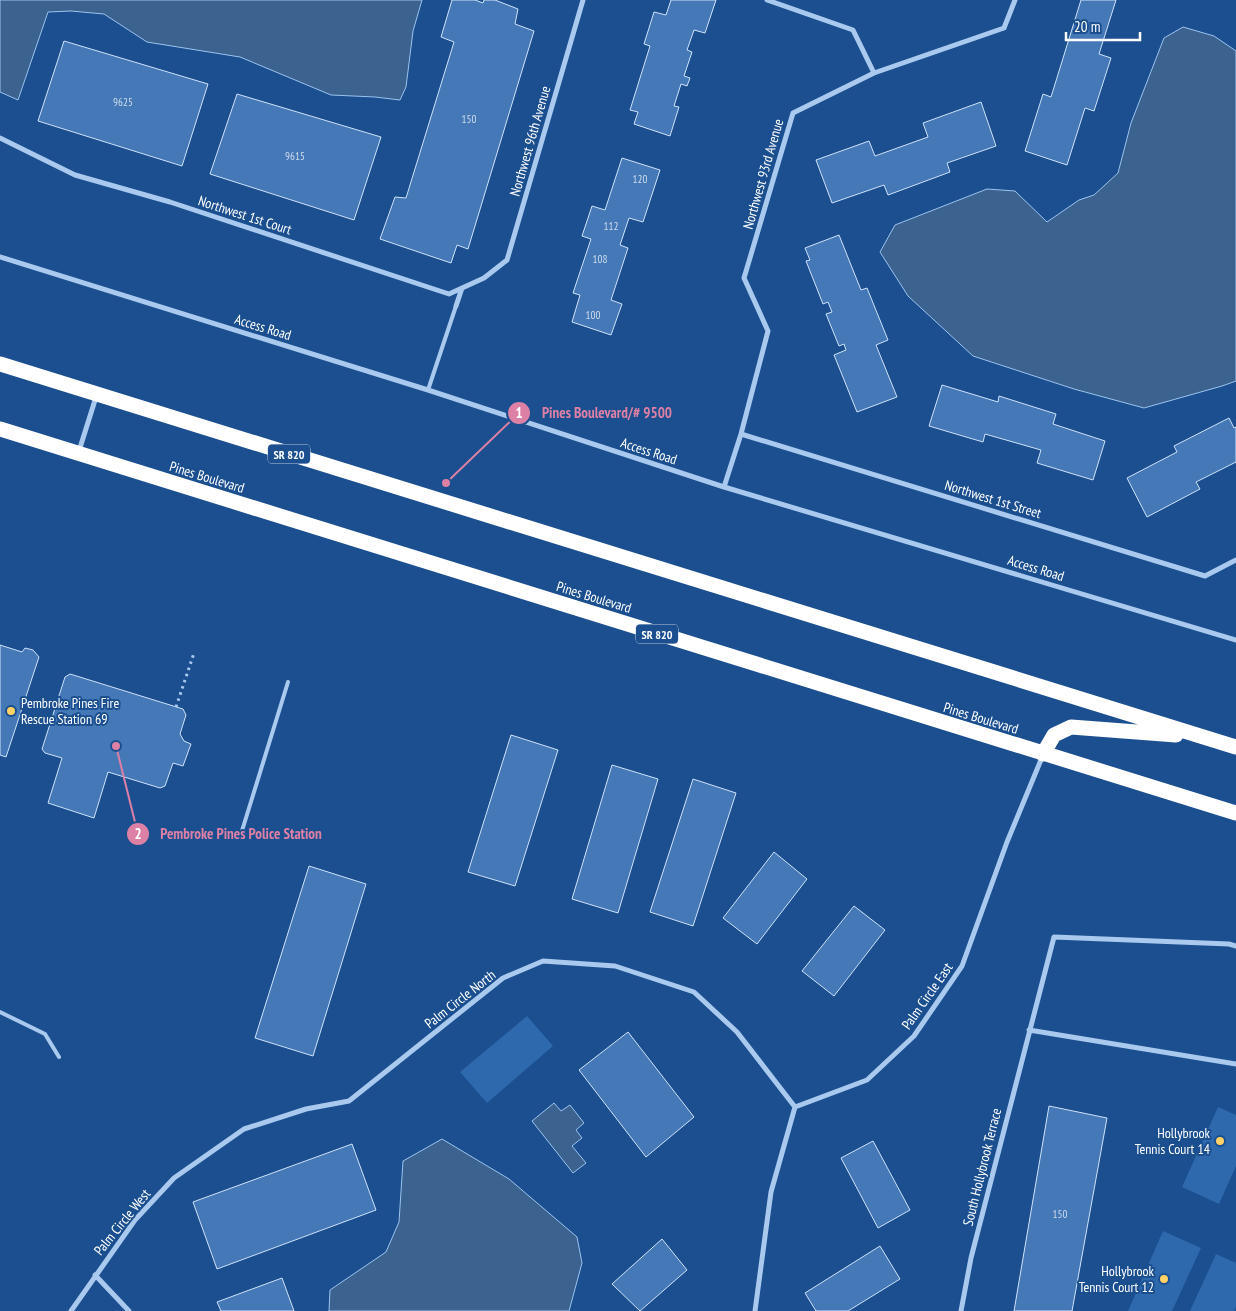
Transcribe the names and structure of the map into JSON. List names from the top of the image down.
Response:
{
  "streets": {
    "highway": ["SR 820", "Pines Boulevard"],
    "street": [
      "Northwest 96th Avenue",
      "Northwest 93rd Avenue",
      "Northwest 1st Court",
      "Access Road",
      "Northwest 1st Street",
      "Palm Circle East",
      "Palm Circle North",
      "South Hollybrook Terrace",
      "Palm Circle West"
    ]
  },
  "crossings": [
    ["Northwest 96th Avenue", "Northwest 1st Court"],
    ["Northwest 93rd Avenue", "Access Road"],
    ["Northwest 93rd Avenue", "Northwest 1st Street"],
    ["Pines Boulevard", "Palm Circle East"],
    ["Palm Circle East", "Palm Circle North"],
    ["Palm Circle North", "Palm Circle West"]
  ],
  "places": [
    "Pines Boulevard/# 9500",
    "Pembroke Pines Fire Rescue Station 69",
    "Pembroke Pines Police Station",
    "Hollybrook Tennis Court 14",
    "Hollybrook Tennis Court 12"
  ],
  "house_numbers": [
    "9625",
    "150",
    "9615",
    "120",
    "112",
    "108",
    "100",
    "150"
  ],
  "scale_bar": "20 m"
}
